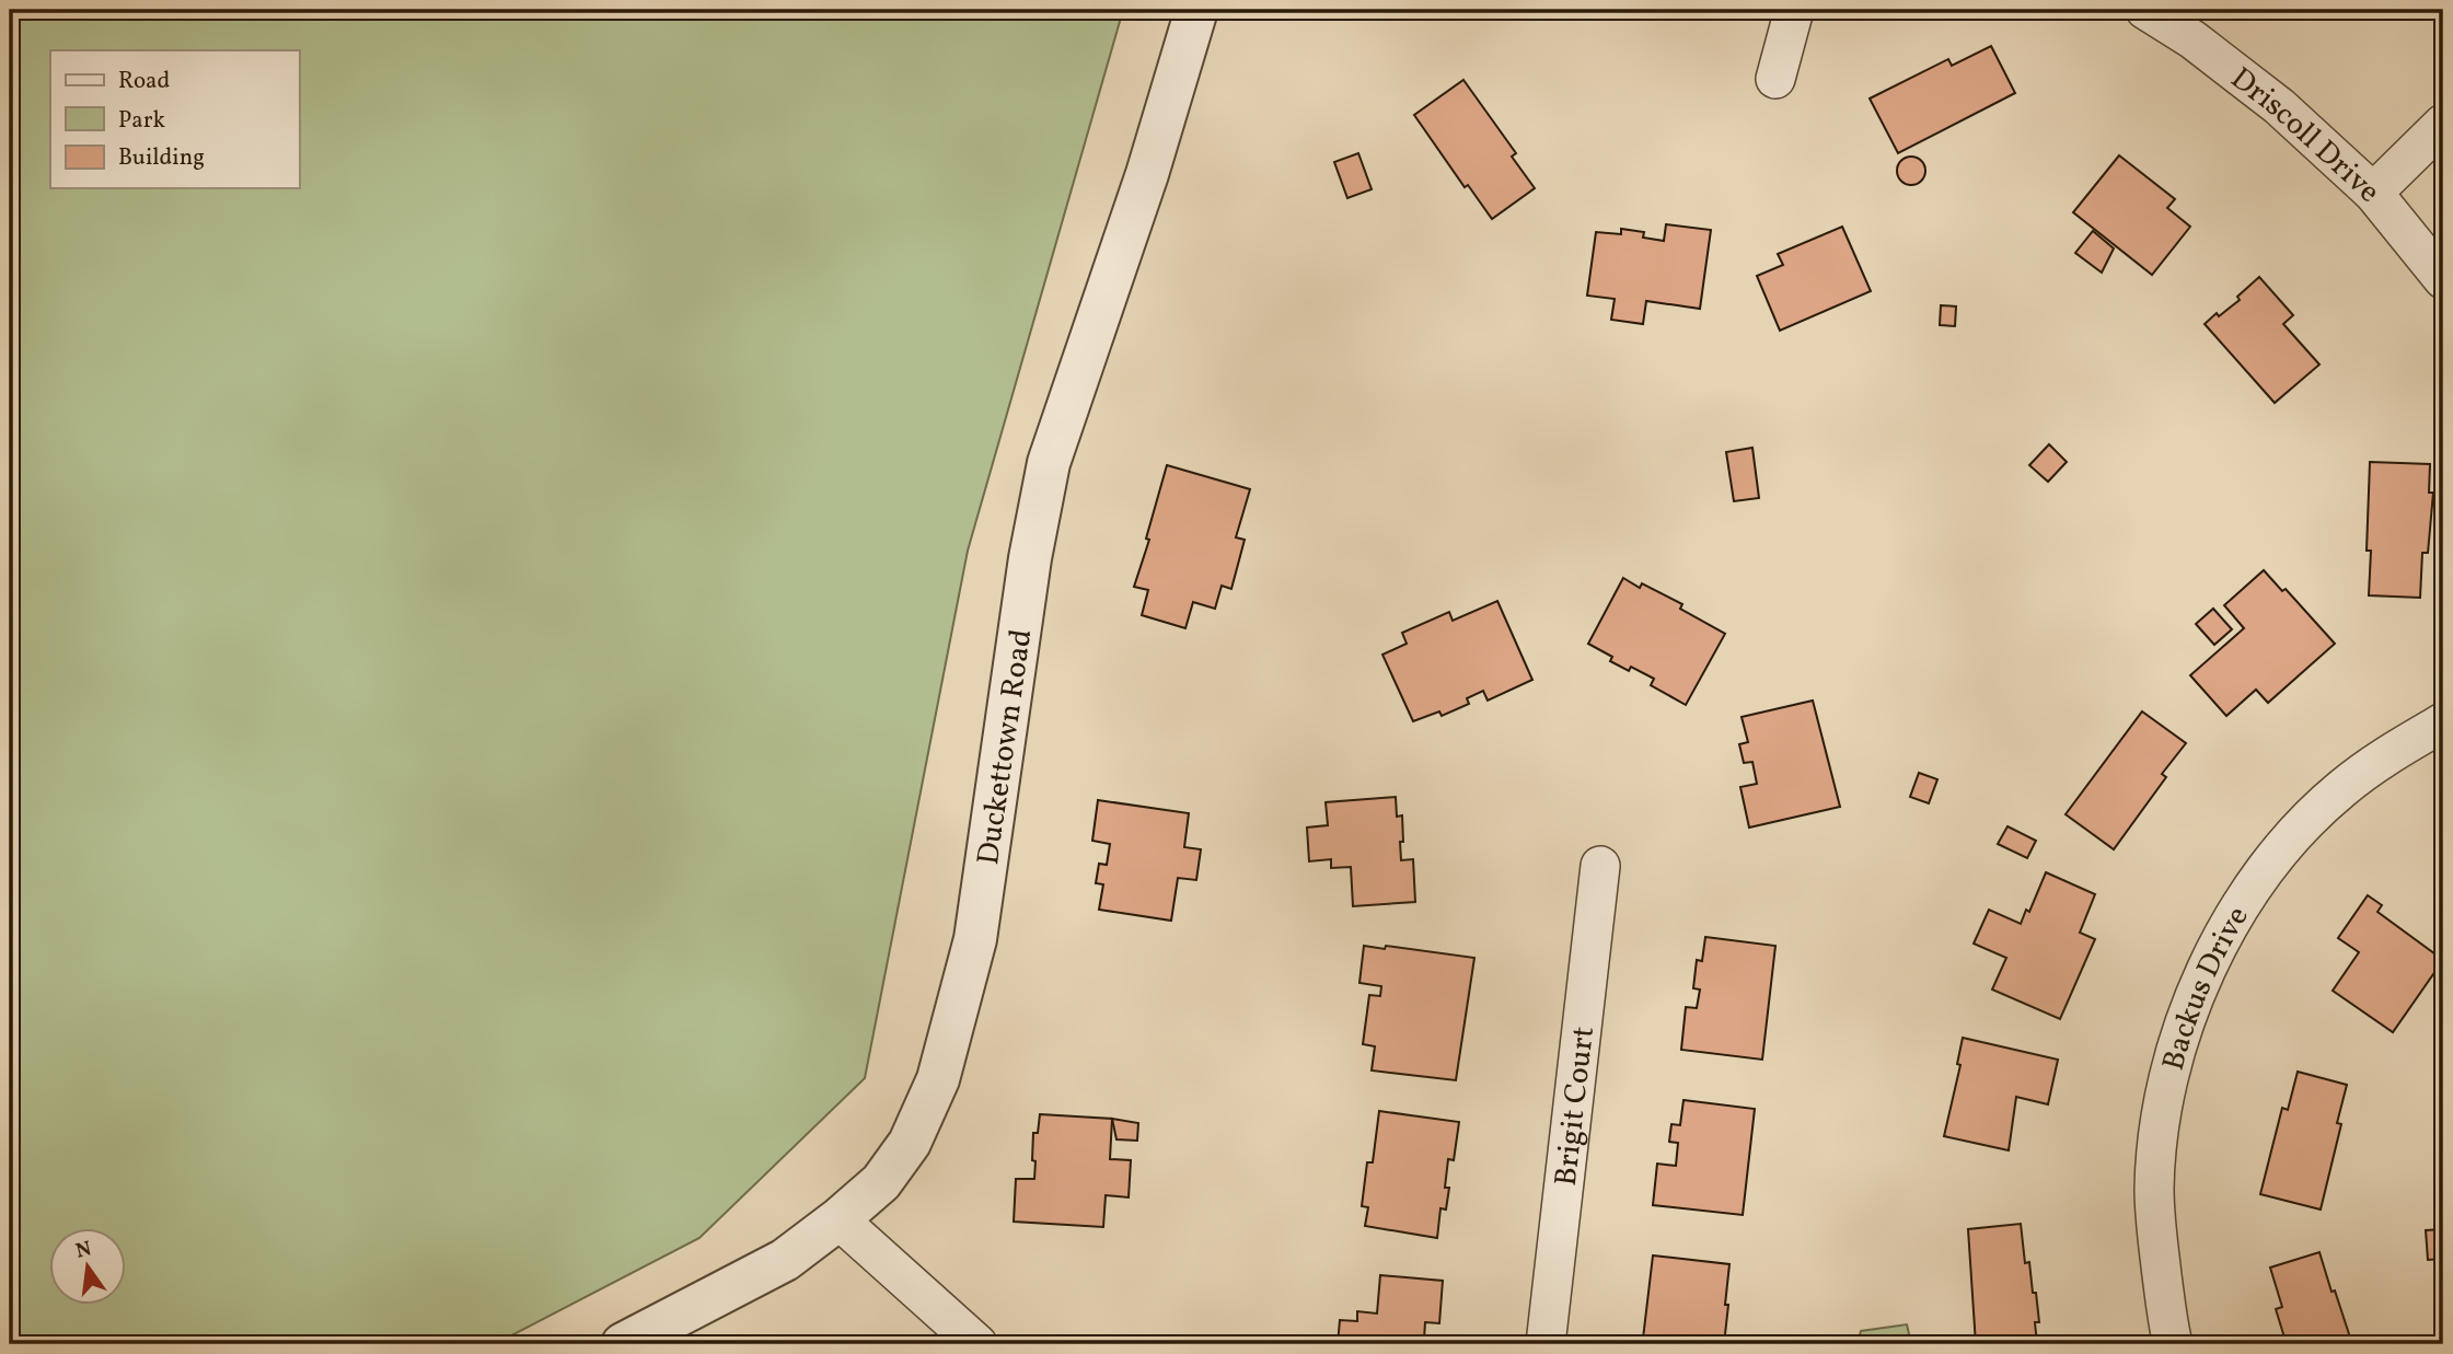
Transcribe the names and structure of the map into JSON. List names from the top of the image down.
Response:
{
  "streets": {
    "street": [
      "Driscoll Drive",
      "Duckettown Road",
      "Backus Drive",
      "Brigit Court"
    ]
  },
  "legend": ["Road", "Park", "Building"],
  "north": "top"
}
